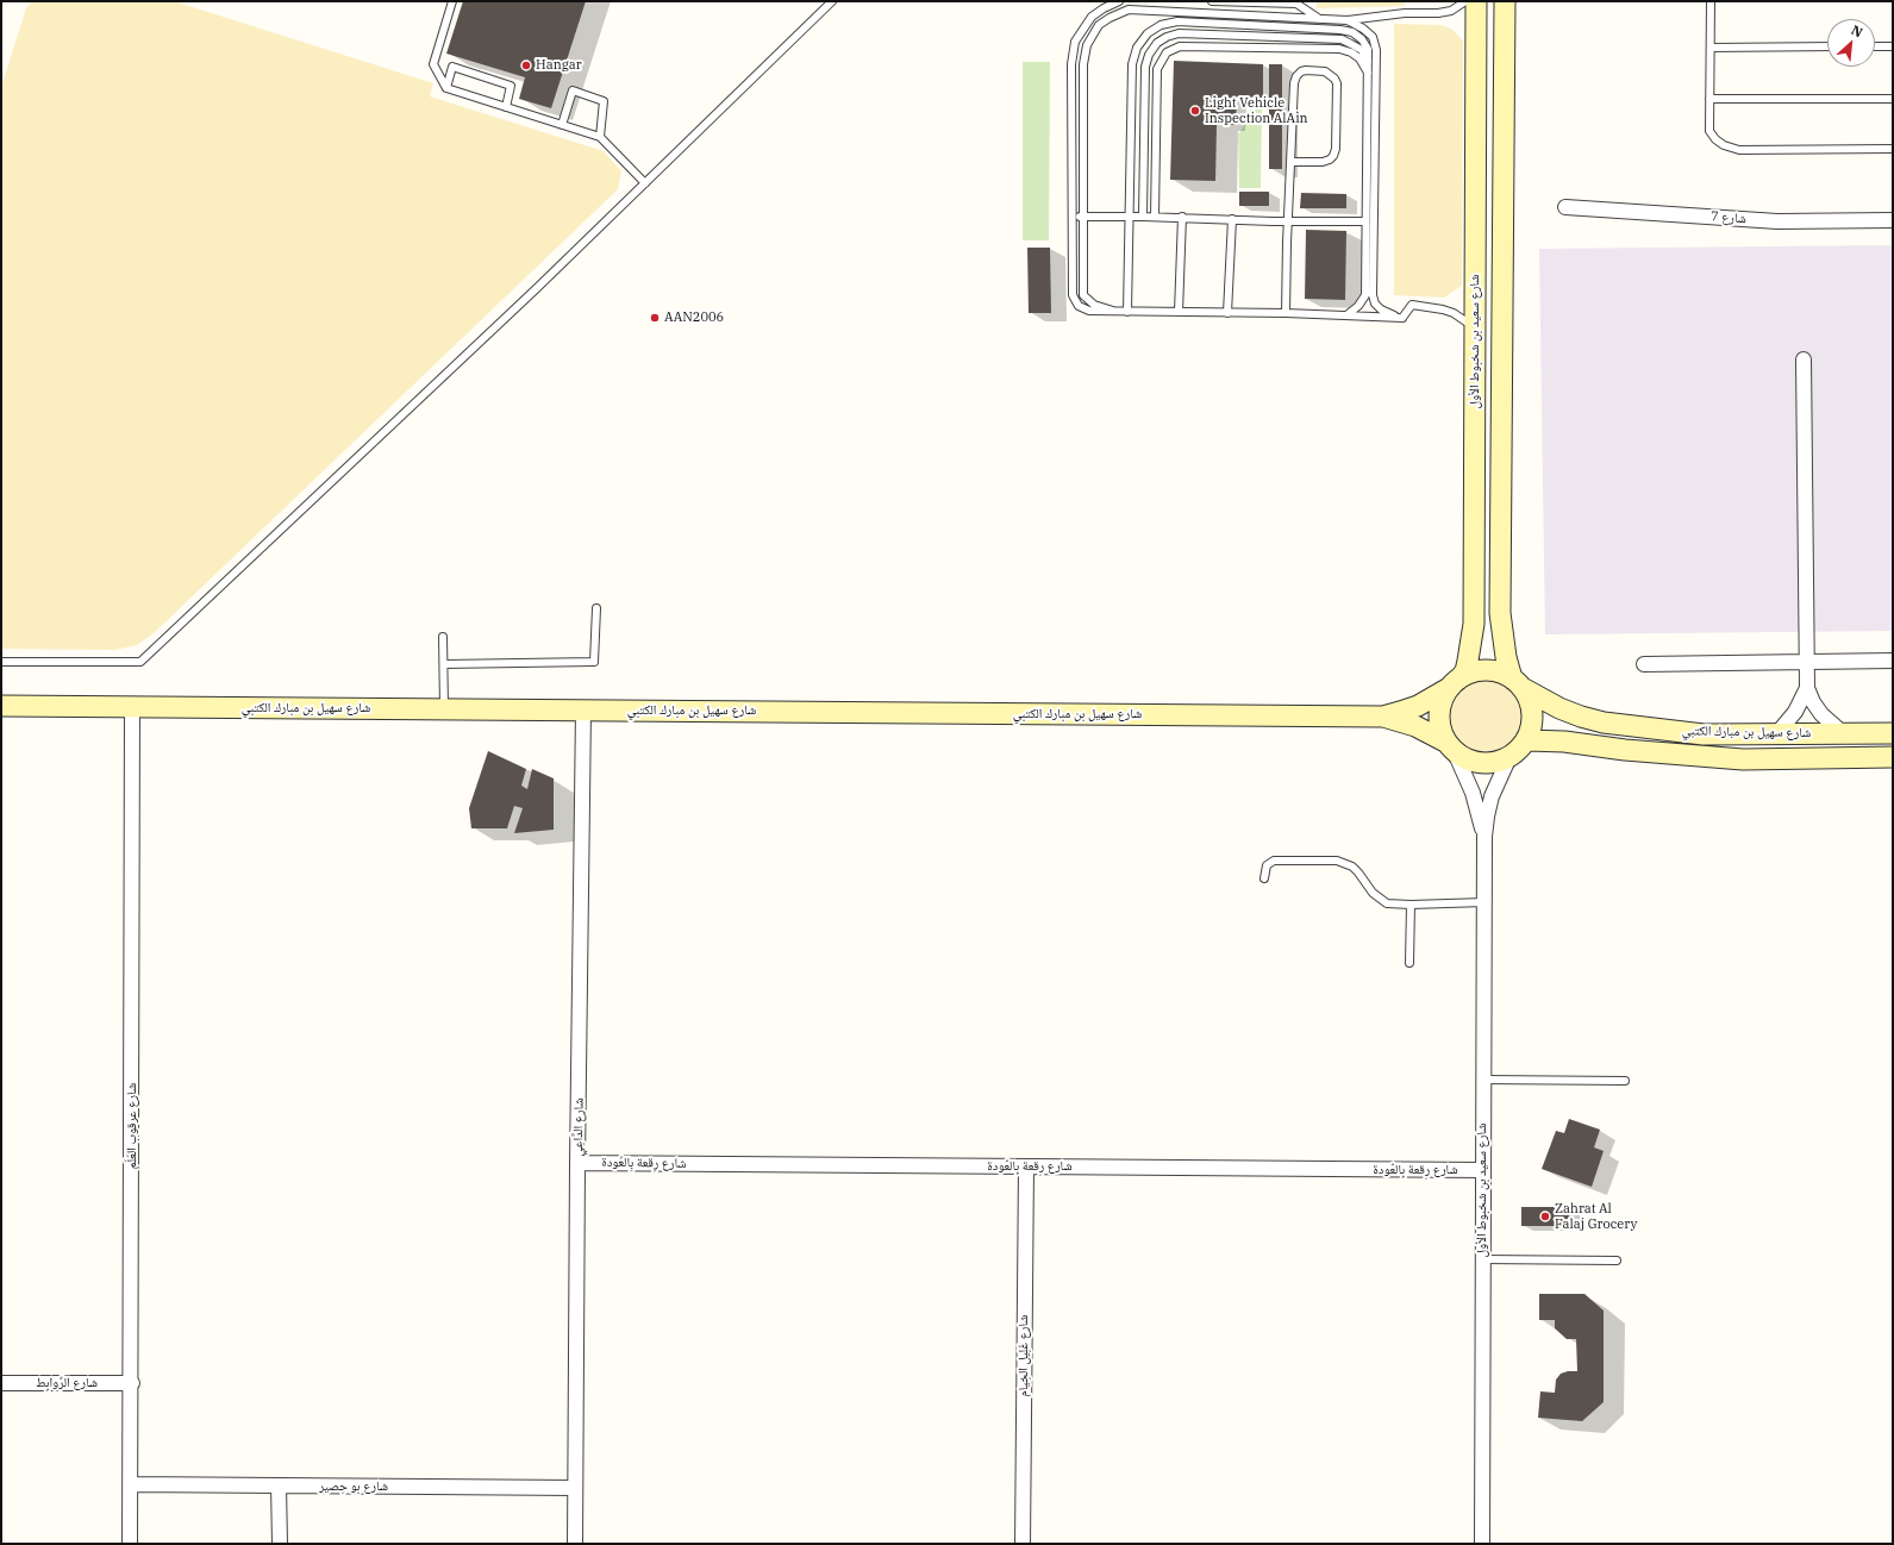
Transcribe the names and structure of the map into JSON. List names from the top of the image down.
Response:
{
  "streets": {
    "street": [
      "شارع 7",
      "شارع سعيد بن شخبوط الأول",
      "شارع سهيل بن مبارك الكتبي",
      "شارع عرقوب العَلَم",
      "شارع الدَّاعِي",
      "شارع رِقعة بِالعُودة",
      "شارع غَلِيل الخِيام",
      "شارع الرَّوابِط",
      "شارع بو حِصير"
    ]
  },
  "crossings": [
    ["شارع سعيد بن شخبوط الأول", "شارع سهيل بن مبارك الكتبي"],
    ["شارع سعيد بن شخبوط الأول", "شارع رِقعة بِالعُودة"],
    ["شارع سهيل بن مبارك الكتبي", "شارع عرقوب العَلَم"],
    ["شارع سهيل بن مبارك الكتبي", "شارع الدَّاعِي"],
    ["شارع عرقوب العَلَم", "شارع الرَّوابِط"],
    ["شارع عرقوب العَلَم", "شارع بو حِصير"],
    ["شارع الدَّاعِي", "شارع رِقعة بِالعُودة"],
    ["شارع الدَّاعِي", "شارع بو حِصير"],
    ["شارع رِقعة بِالعُودة", "شارع غَلِيل الخِيام"]
  ],
  "places": [
    "Hangar",
    "Light Vehicle Inspection AlAin",
    "AAN2006",
    "Zahrat Al Falaj Grocery"
  ],
  "north": "top right"
}
